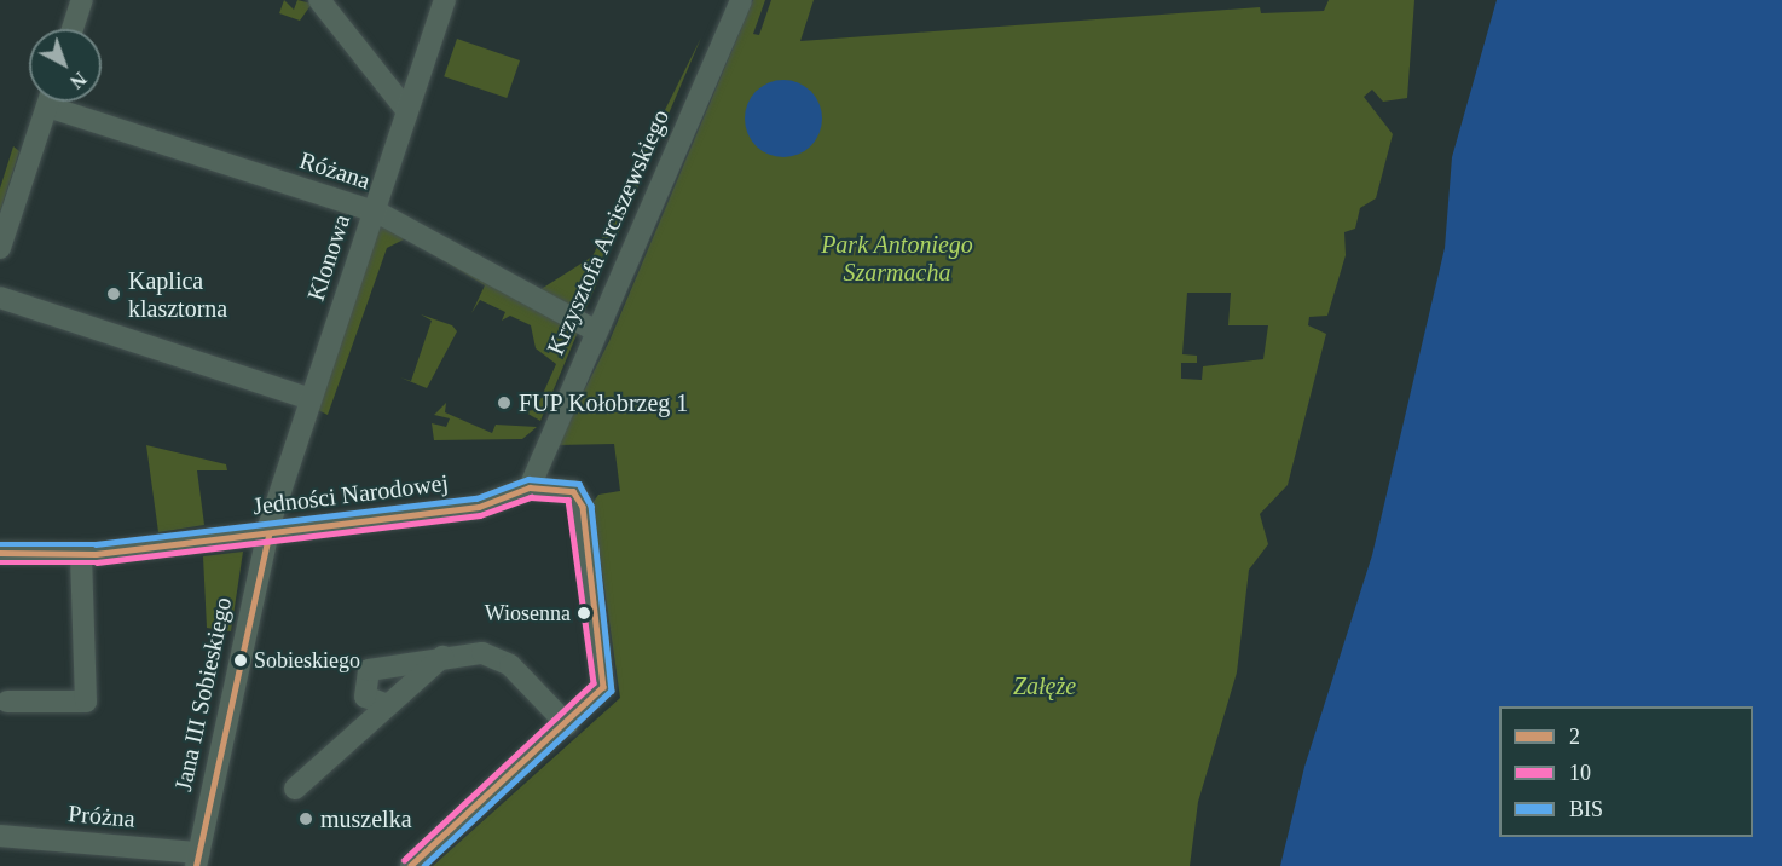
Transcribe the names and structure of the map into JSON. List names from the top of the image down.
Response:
{
  "streets": {
    "street": [
      "Różana",
      "Krzysztofa Arciszewskiego",
      "Klonowa",
      "Jedności Narodowej",
      "Jana III Sobieskiego",
      "Próżna"
    ]
  },
  "crossings": [
    ["Różana", "Krzysztofa Arciszewskiego"],
    ["Różana", "Klonowa"],
    ["Krzysztofa Arciszewskiego", "Jedności Narodowej"],
    ["Klonowa", "Jedności Narodowej"],
    ["Klonowa", "Jana III Sobieskiego"],
    ["Jedności Narodowej", "Jana III Sobieskiego"],
    ["Jana III Sobieskiego", "Próżna"]
  ],
  "parks": ["Park Antoniego Szarmacha", "Załęże"],
  "places": [
    "Kaplica klasztorna",
    "FUP Kołobrzeg 1",
    "Wiosenna",
    "Sobieskiego",
    "muszelka"
  ],
  "lines": ["transit line BIS", "transit line 2", "transit line 10"],
  "legend": ["2", "10", "BIS"],
  "north": "bottom right"
}
